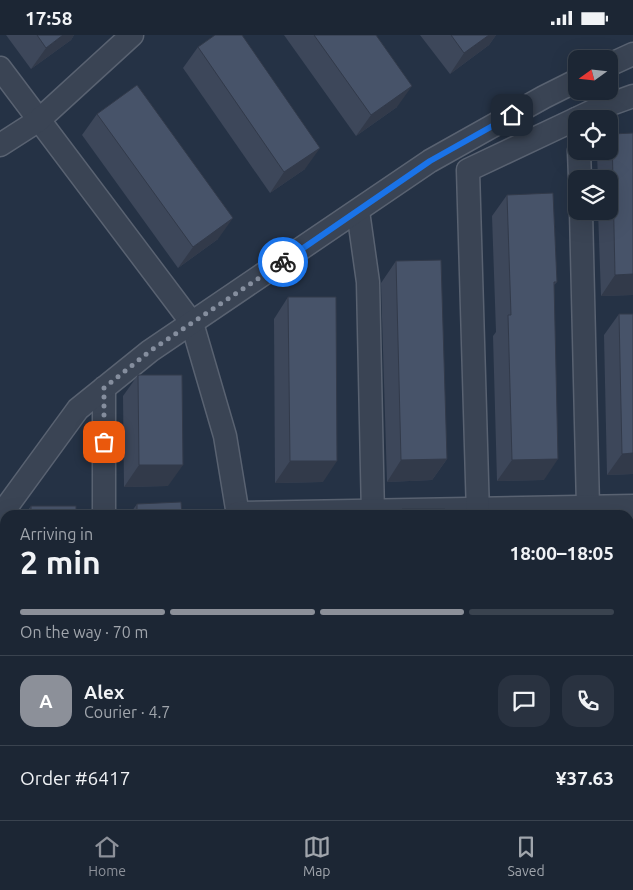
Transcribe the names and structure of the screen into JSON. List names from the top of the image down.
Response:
{
  "north": "left",
  "page": {
    "status": "17:58",
    "heading": ["2 min", "Arriving in", "18:00–18:05"],
    "panel": [
      "Alex",
      "Courier · 4.7",
      "Order #6417",
      "¥37.63"
    ],
    "bar": "On the way · 70 m",
    "round": "A",
    "tabs": ["Home", "Map", "Saved"]
  }
}
